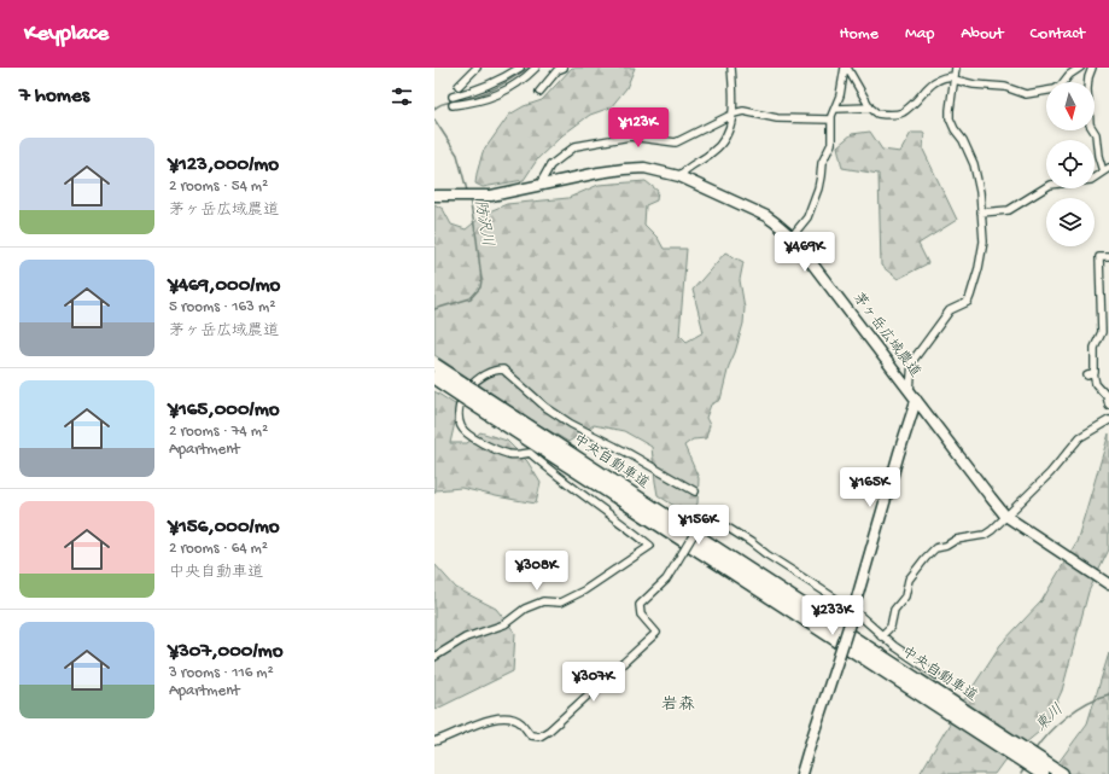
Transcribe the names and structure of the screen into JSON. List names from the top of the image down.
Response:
{
  "streets": {
    "highway": ["中央自動車道"],
    "street": ["茅ヶ岳広域農道"]
  },
  "districts": ["岩森"],
  "water": ["防沢川", "東川"],
  "north": "bottom",
  "page": {
    "header": "Keyplace",
    "nav": [
      "Home",
      "Map",
      "About",
      "Contact"
    ],
    "heading": "7 homes",
    "price": [
      "¥123K",
      "¥469K",
      "¥165K",
      "¥156K",
      "¥308K",
      "¥233K",
      "¥307K"
    ],
    "list": [
      {
        "name": "¥123,000/mo",
        "note": "2 rooms · 54 m² · 茅ヶ岳広域農道"
      },
      {
        "name": "¥469,000/mo",
        "note": "5 rooms · 163 m² · 茅ヶ岳広域農道"
      },
      {
        "name": "¥165,000/mo",
        "note": "2 rooms · 74 m² · Apartment"
      },
      {
        "name": "¥156,000/mo",
        "note": "2 rooms · 64 m² · 中央自動車道"
      },
      {
        "name": "¥307,000/mo",
        "note": "3 rooms · 116 m² · Apartment"
      }
    ]
  }
}
